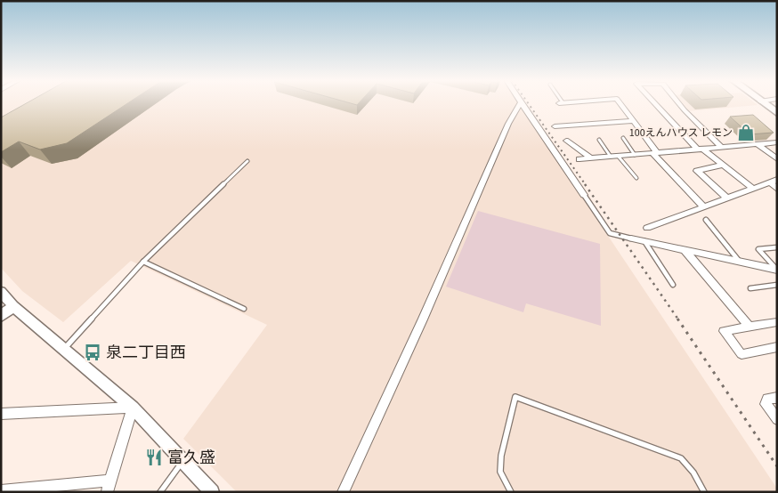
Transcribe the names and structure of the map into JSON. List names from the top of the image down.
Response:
{
  "places": {
    "shop": ["100えんハウス レモン"],
    "bus stop": ["泉二丁目西"],
    "restaurant": ["富久盛"]
  }
}
